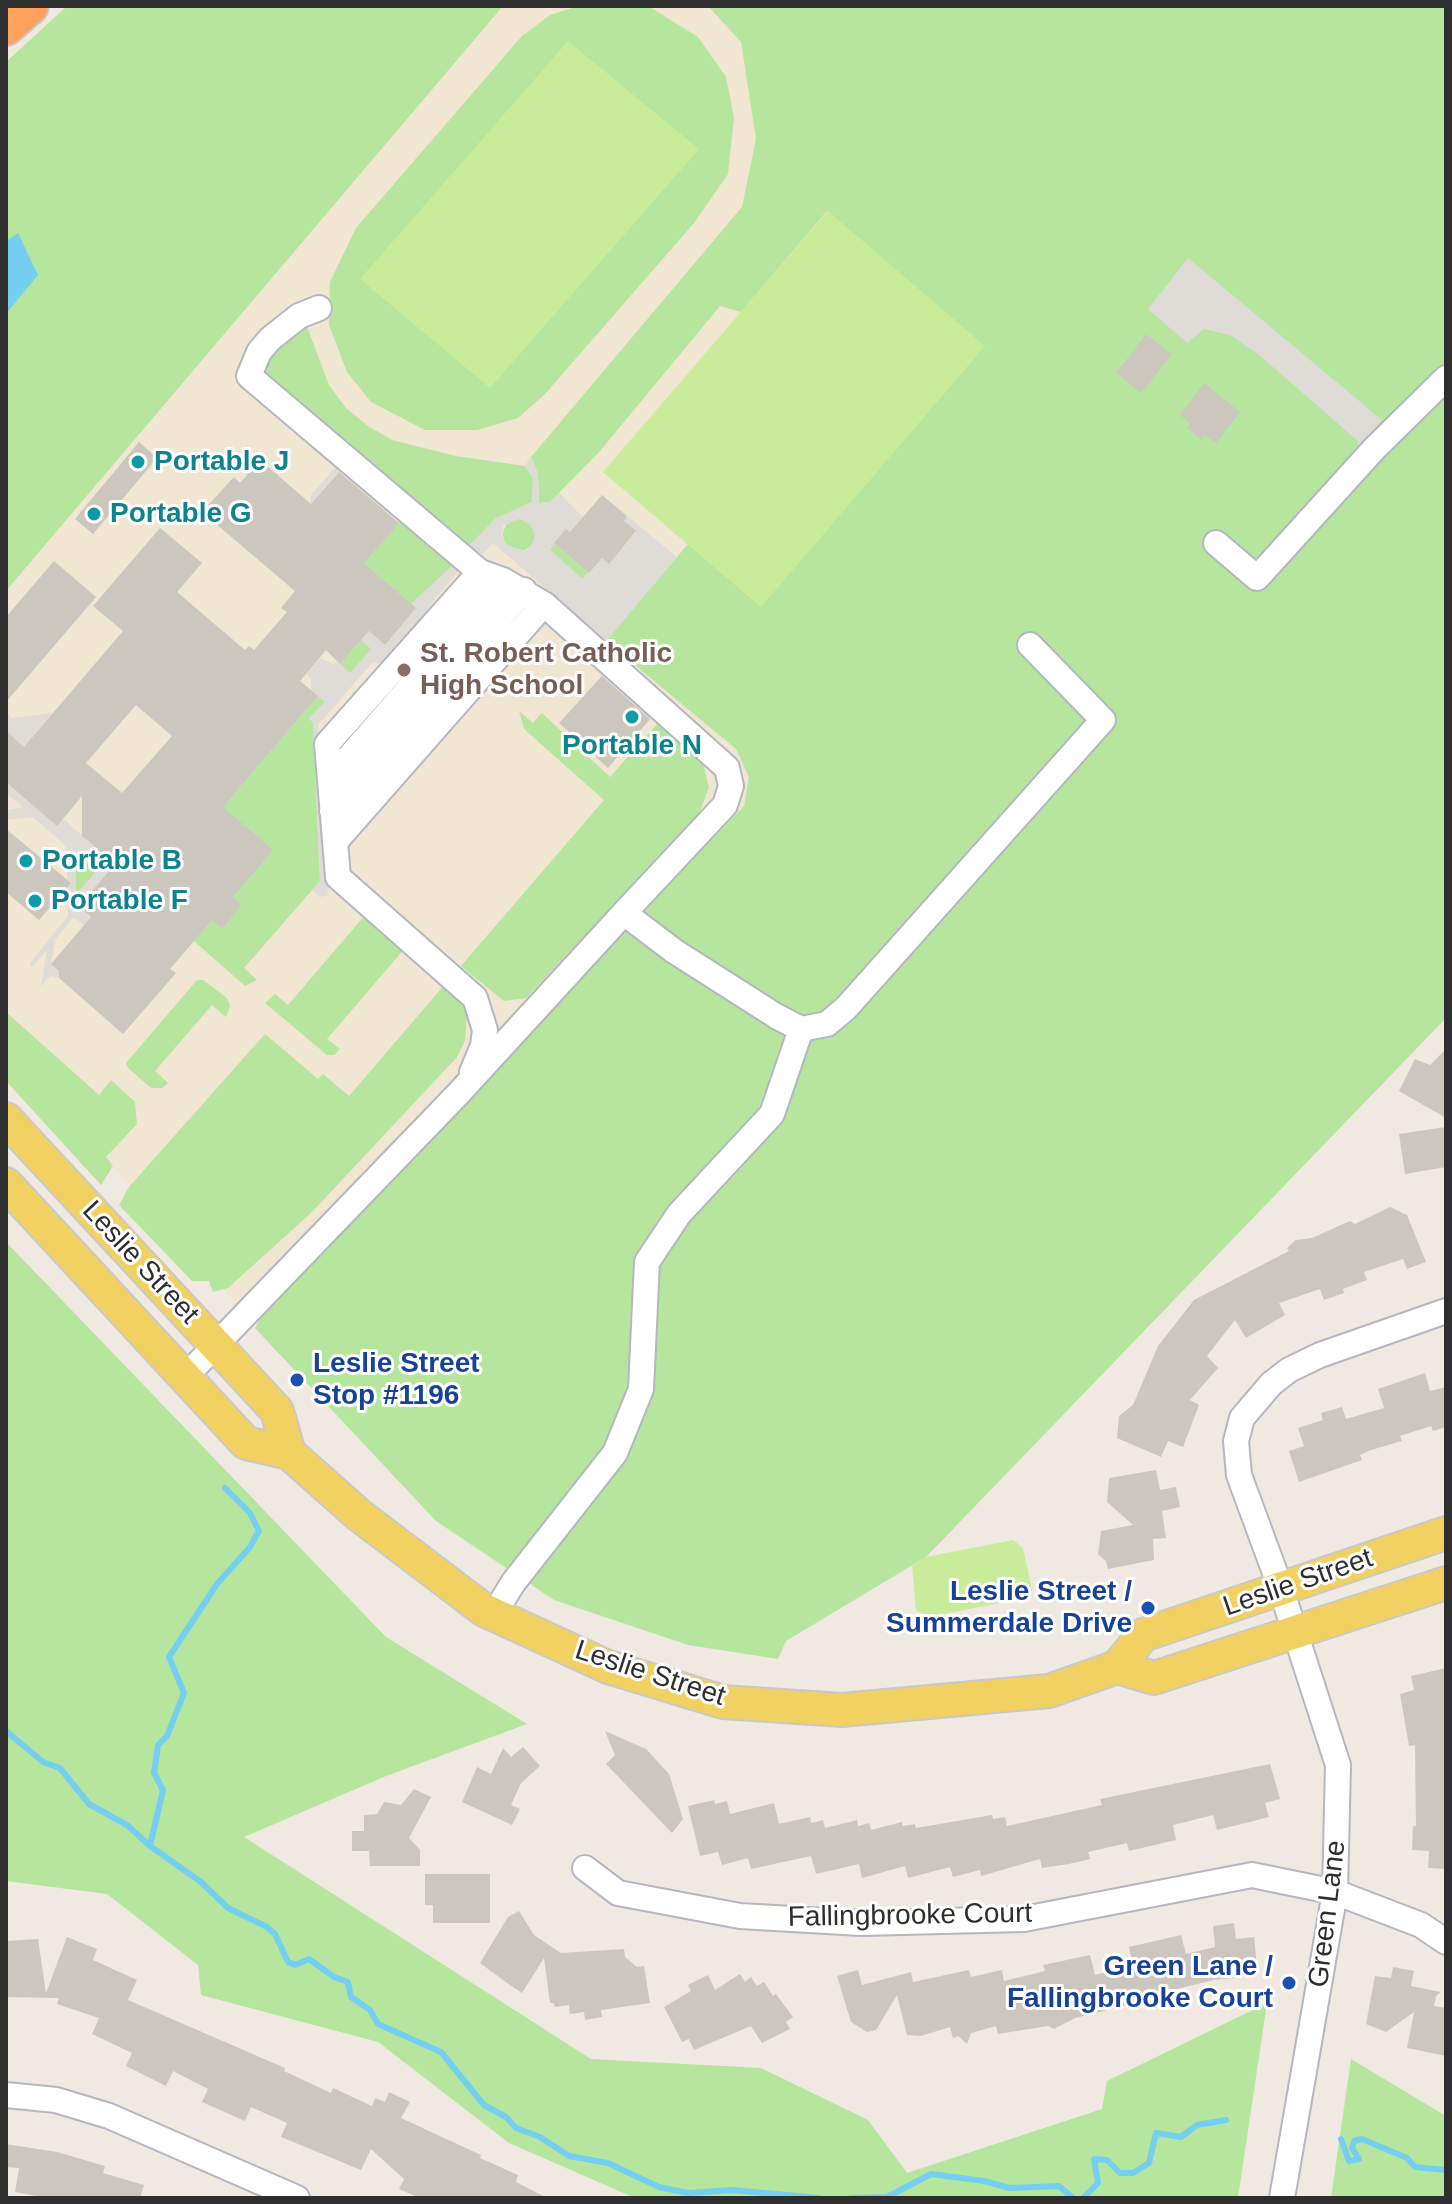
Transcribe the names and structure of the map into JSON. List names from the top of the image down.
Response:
{
  "streets": {
    "main road": ["Leslie Street"],
    "street": ["Green Lane", "Fallingbrooke Court"]
  },
  "crossings": [
    ["Leslie Street", "Green Lane"],
    ["Green Lane", "Fallingbrooke Court"]
  ],
  "places": [
    "Portable J",
    "Portable G",
    "St. Robert Catholic High School",
    "Portable N",
    "Portable B",
    "Portable F",
    "Leslie Street Stop #1196",
    "Leslie Street / Summerdale Drive",
    "Green Lane / Fallingbrooke Court"
  ]
}
